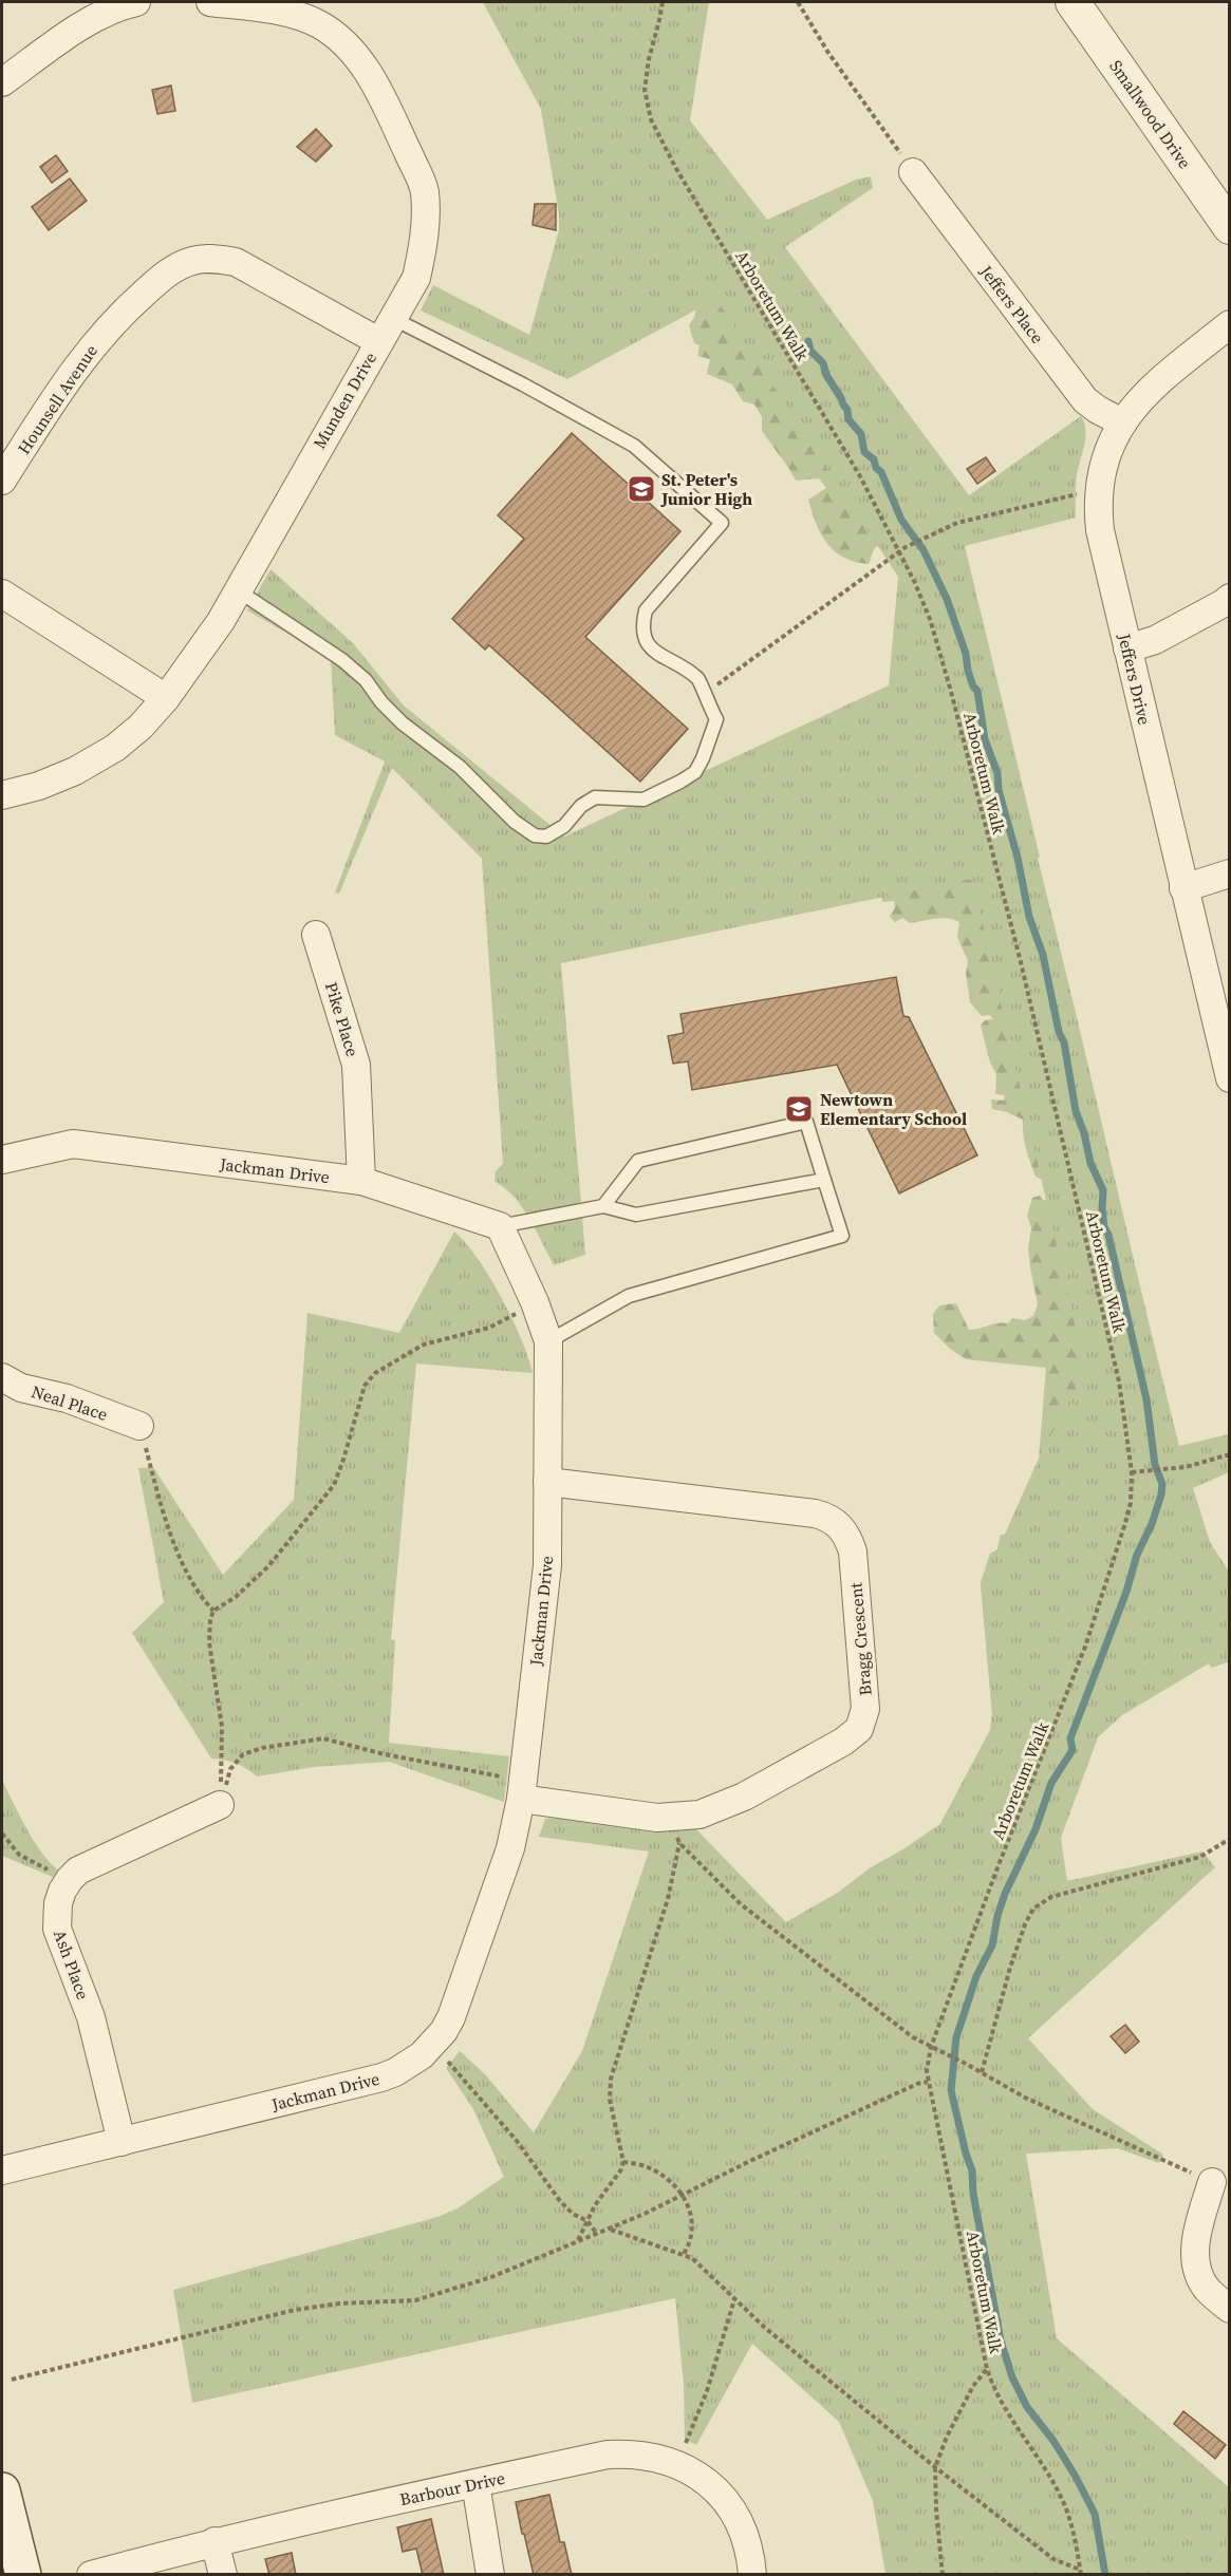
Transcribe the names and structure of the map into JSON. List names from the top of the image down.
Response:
{
  "streets": {
    "street": [
      "Smallwood Drive",
      "Jeffers Place",
      "Hounsell Avenue",
      "Munden Drive",
      "Jeffers Drive",
      "Pike Place",
      "Jackman Drive",
      "Neal Place",
      "Bragg Crescent",
      "Ash Place",
      "Barbour Drive"
    ],
    "path": ["Arboretum Walk"]
  },
  "crossings": [
    ["Jeffers Place", "Jeffers Drive"],
    ["Hounsell Avenue", "Munden Drive"],
    ["Pike Place", "Jackman Drive"],
    ["Jackman Drive", "Bragg Crescent"],
    ["Jackman Drive", "Ash Place"]
  ],
  "places": {
    "school or university": ["St. Peter's Junior High", "Newtown Elementary School"]
  }
}
